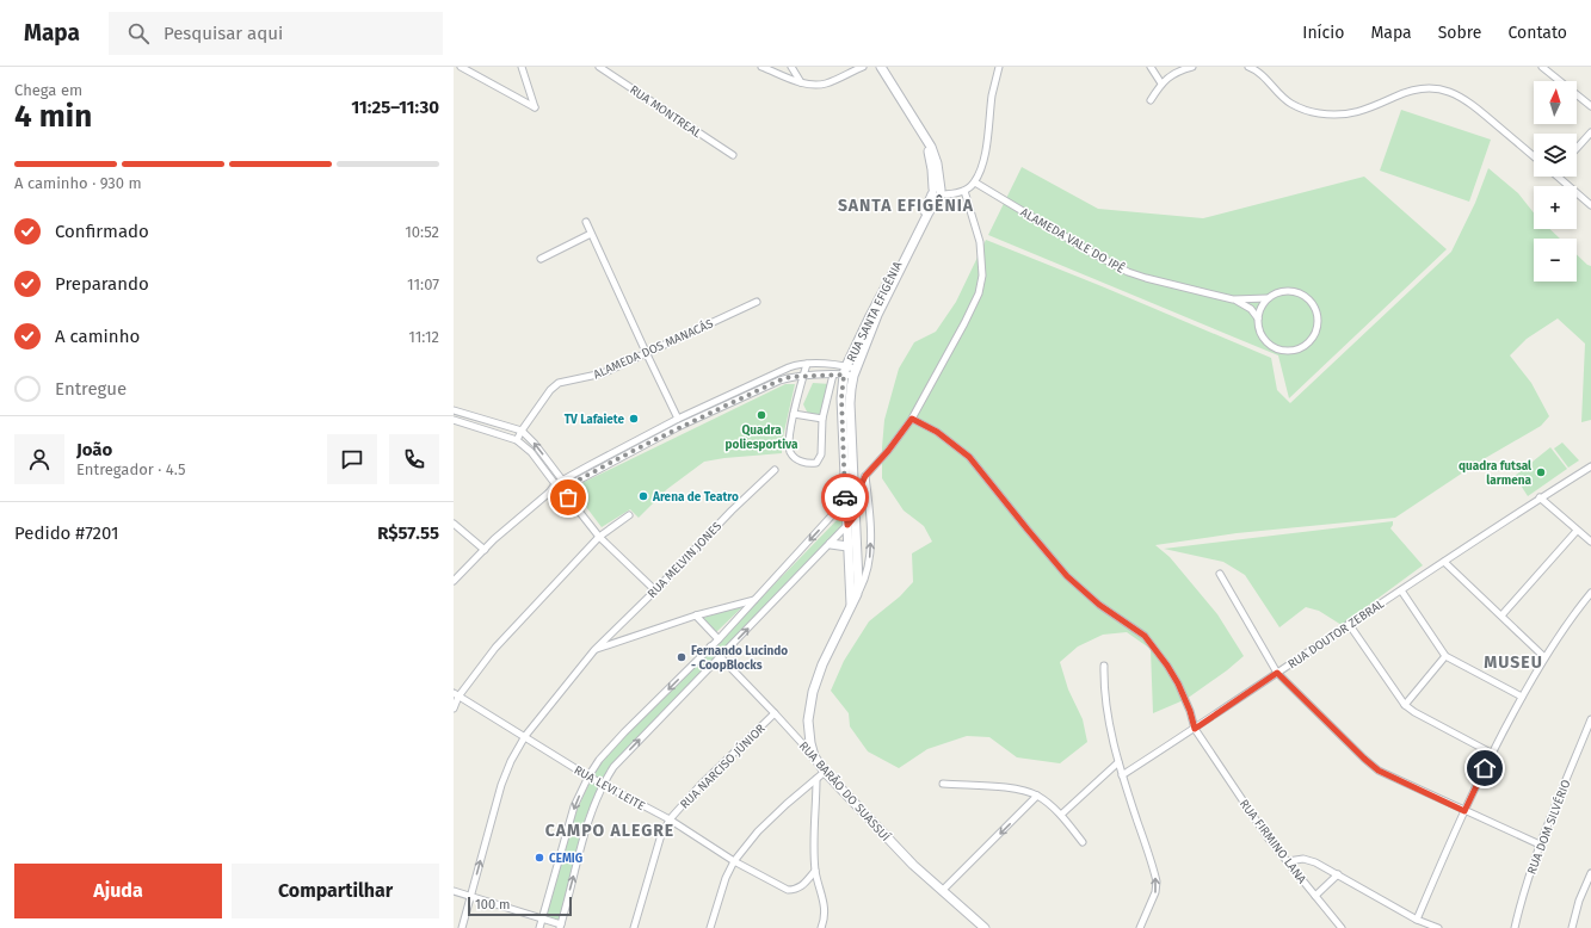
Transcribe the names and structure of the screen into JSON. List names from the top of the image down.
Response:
{
  "streets": {
    "main road": ["RUA SANTA EFIGÊNIA", "RUA BARÃO DO SUASSUÍ"],
    "street": [
      "RUA MONTREAL",
      "ALAMEDA VALE DO IPÊ",
      "ALAMEDA DOS MANACÁS",
      "RUA MELVIN JONES",
      "RUA DOUTOR ZEBRAL",
      "RUA NARCISO JÚNIOR",
      "RUA LEVI LEITE",
      "RUA DOM SILVÉRIO",
      "RUA FIRMINO LANA"
    ]
  },
  "crossings": [
    ["RUA SANTA EFIGÊNIA", "RUA BARÃO DO SUASSUÍ"],
    ["RUA MELVIN JONES", "RUA LEVI LEITE"],
    ["RUA DOUTOR ZEBRAL", "RUA FIRMINO LANA"],
    ["RUA NARCISO JÚNIOR", "RUA LEVI LEITE"],
    ["RUA NARCISO JÚNIOR", "RUA BARÃO DO SUASSUÍ"]
  ],
  "districts": ["SANTA EFIGÊNIA", "MUSEU", "CAMPO ALEGRE"],
  "places": [
    "Quadra poliesportiva",
    "TV Lafaiete",
    "quadra futsal larmena",
    "Arena de Teatro",
    "Fernando Lucindo - CoopBlocks",
    "CEMIG"
  ],
  "scale_bar": "100 m",
  "north": "top",
  "page": {
    "header": "Mapa",
    "search": "Pesquisar aqui",
    "nav": [
      "Início",
      "Mapa",
      "Sobre",
      "Contato"
    ],
    "heading": ["4 min", "Chega em", "11:25–11:30"],
    "panel": [
      "João",
      "Entregador · 4.5",
      "Pedido #7201",
      "R$57.55"
    ],
    "map_buttons": ["+", "−"],
    "bar": "A caminho · 930 m",
    "list": [
      ["Confirmado", "10:52"],
      ["Preparando", "11:07"],
      ["A caminho", "11:12"],
      "Entregue"
    ],
    "buttons": ["Ajuda", "Compartilhar"],
    "scale": "100 m"
  }
}
